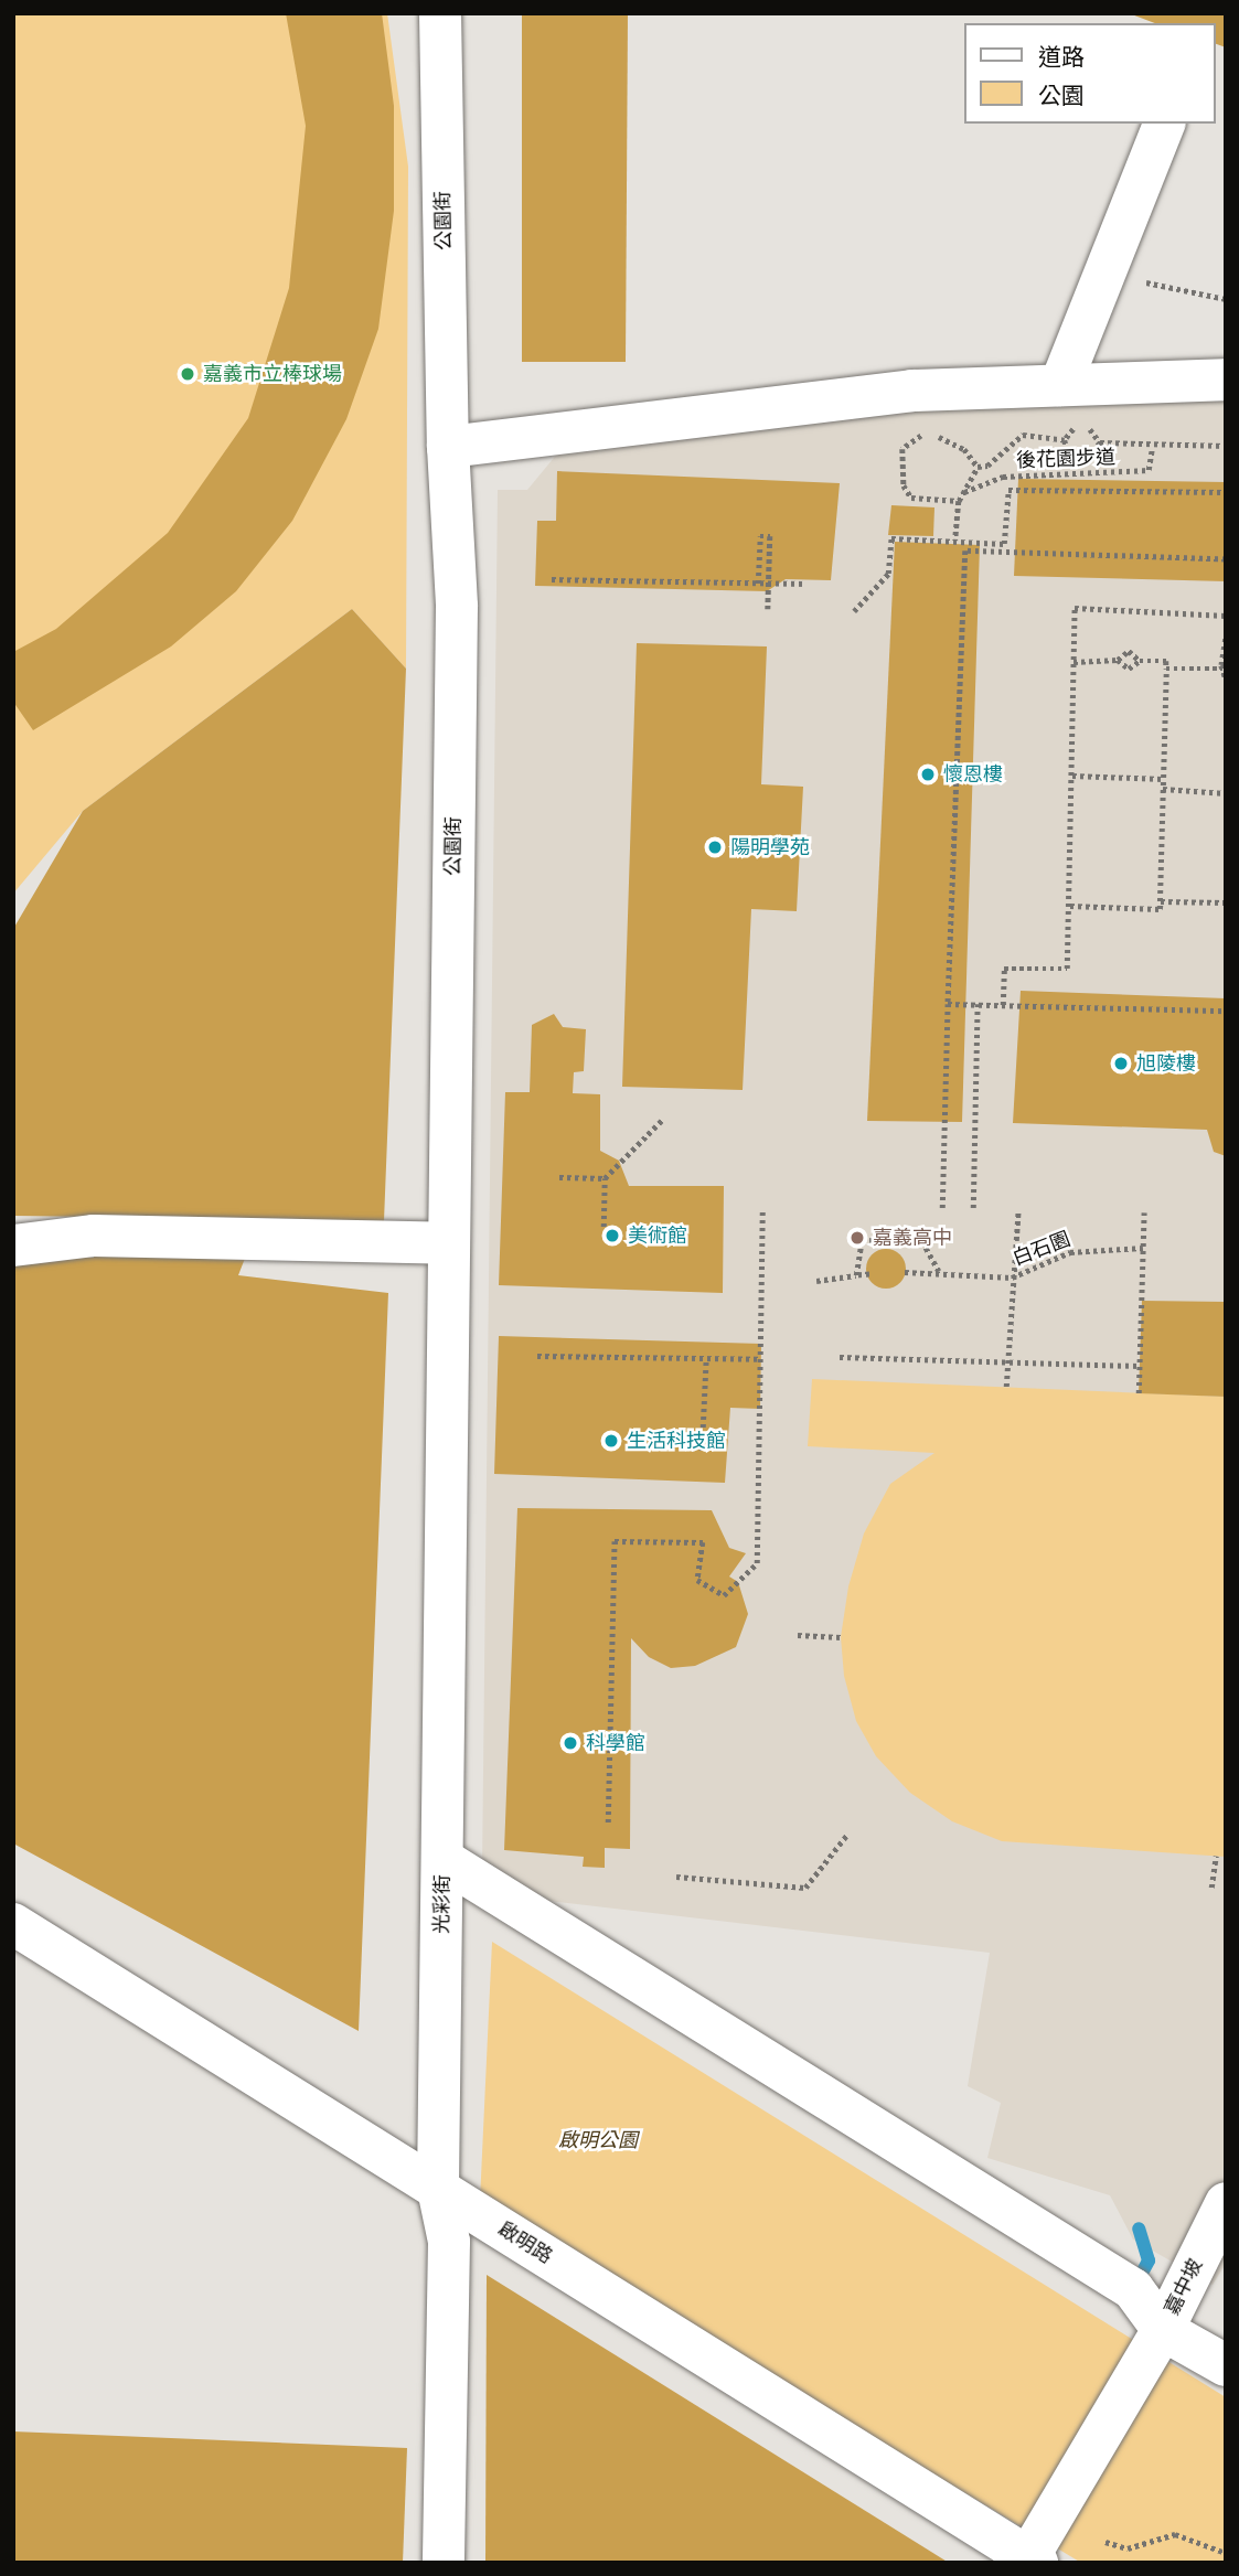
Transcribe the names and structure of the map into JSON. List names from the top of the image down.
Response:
{
  "streets": {
    "street": [
      "公園街",
      "光彩街",
      "啟明路",
      "嘉中坡"
    ],
    "path": ["後花園步道", "白石園"]
  },
  "crossings": [
    ["公園街", "光彩街"],
    ["光彩街", "啟明路"],
    ["啟明路", "嘉中坡"]
  ],
  "parks": ["啟明公園"],
  "places": [
    "嘉義市立棒球場",
    "懷恩樓",
    "陽明學苑",
    "旭陵樓",
    "美術館",
    "嘉義高中",
    "生活科技館",
    "科學館"
  ],
  "legend": ["道路", "公園"]
}
